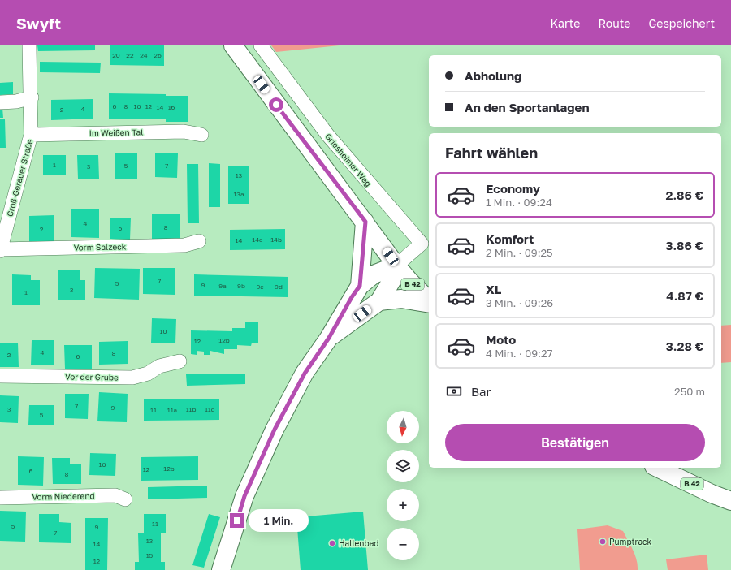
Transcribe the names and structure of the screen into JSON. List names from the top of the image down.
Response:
{
  "streets": {
    "main road": ["B 42"],
    "street": [
      "Im Weißen Tal",
      "Griesheimer Weg",
      "Groß-Gerauer Straße",
      "Vorm Salzeck",
      "Vor der Grube",
      "Vorm Niederend"
    ]
  },
  "crossings": [
    ["Im Weißen Tal", "Groß-Gerauer Straße"],
    ["Griesheimer Weg", "B 42"],
    ["Groß-Gerauer Straße", "Vorm Salzeck"]
  ],
  "places": ["Pumptrack", "Hallenbad"],
  "house_numbers": [
    "20",
    "22",
    "24",
    "26",
    "6",
    "8",
    "10",
    "12",
    "14",
    "16",
    "4",
    "2",
    "1",
    "5",
    "7",
    "3",
    "13",
    "13a",
    "4",
    "8",
    "6",
    "2",
    "14a",
    "14b",
    "14",
    "7",
    "5",
    "9",
    "9a",
    "9b",
    "9c",
    "9d",
    "3",
    "1",
    "10",
    "12b",
    "12",
    "4",
    "8",
    "2",
    "6",
    "7",
    "9",
    "3",
    "11b",
    "11c",
    "11",
    "11a",
    "5",
    "10",
    "12b",
    "12",
    "6",
    "8",
    "11",
    "5",
    "9",
    "7",
    "13",
    "14",
    "15",
    "12"
  ],
  "north": "bottom",
  "page": {
    "header": "Swyft",
    "nav": ["Karte", "Route", "Gespeichert"],
    "banner": ["Abholung", "An den Sportanlagen"],
    "heading": "Fahrt wählen",
    "list": [
      {
        "name": "Economy",
        "note": "1 Min. · 09:24",
        "value": "2.86 €"
      },
      {
        "name": "Komfort",
        "note": "2 Min. · 09:25",
        "value": "3.86 €"
      },
      {
        "name": "XL",
        "note": "3 Min. · 09:26",
        "value": "4.87 €"
      },
      {
        "name": "Moto",
        "note": "4 Min. · 09:27",
        "value": "3.28 €"
      }
    ],
    "pay": ["Bar", "250 m"],
    "map_buttons": ["+", "−"],
    "buttons": "Bestätigen",
    "bubble": "1 Min."
  }
}
